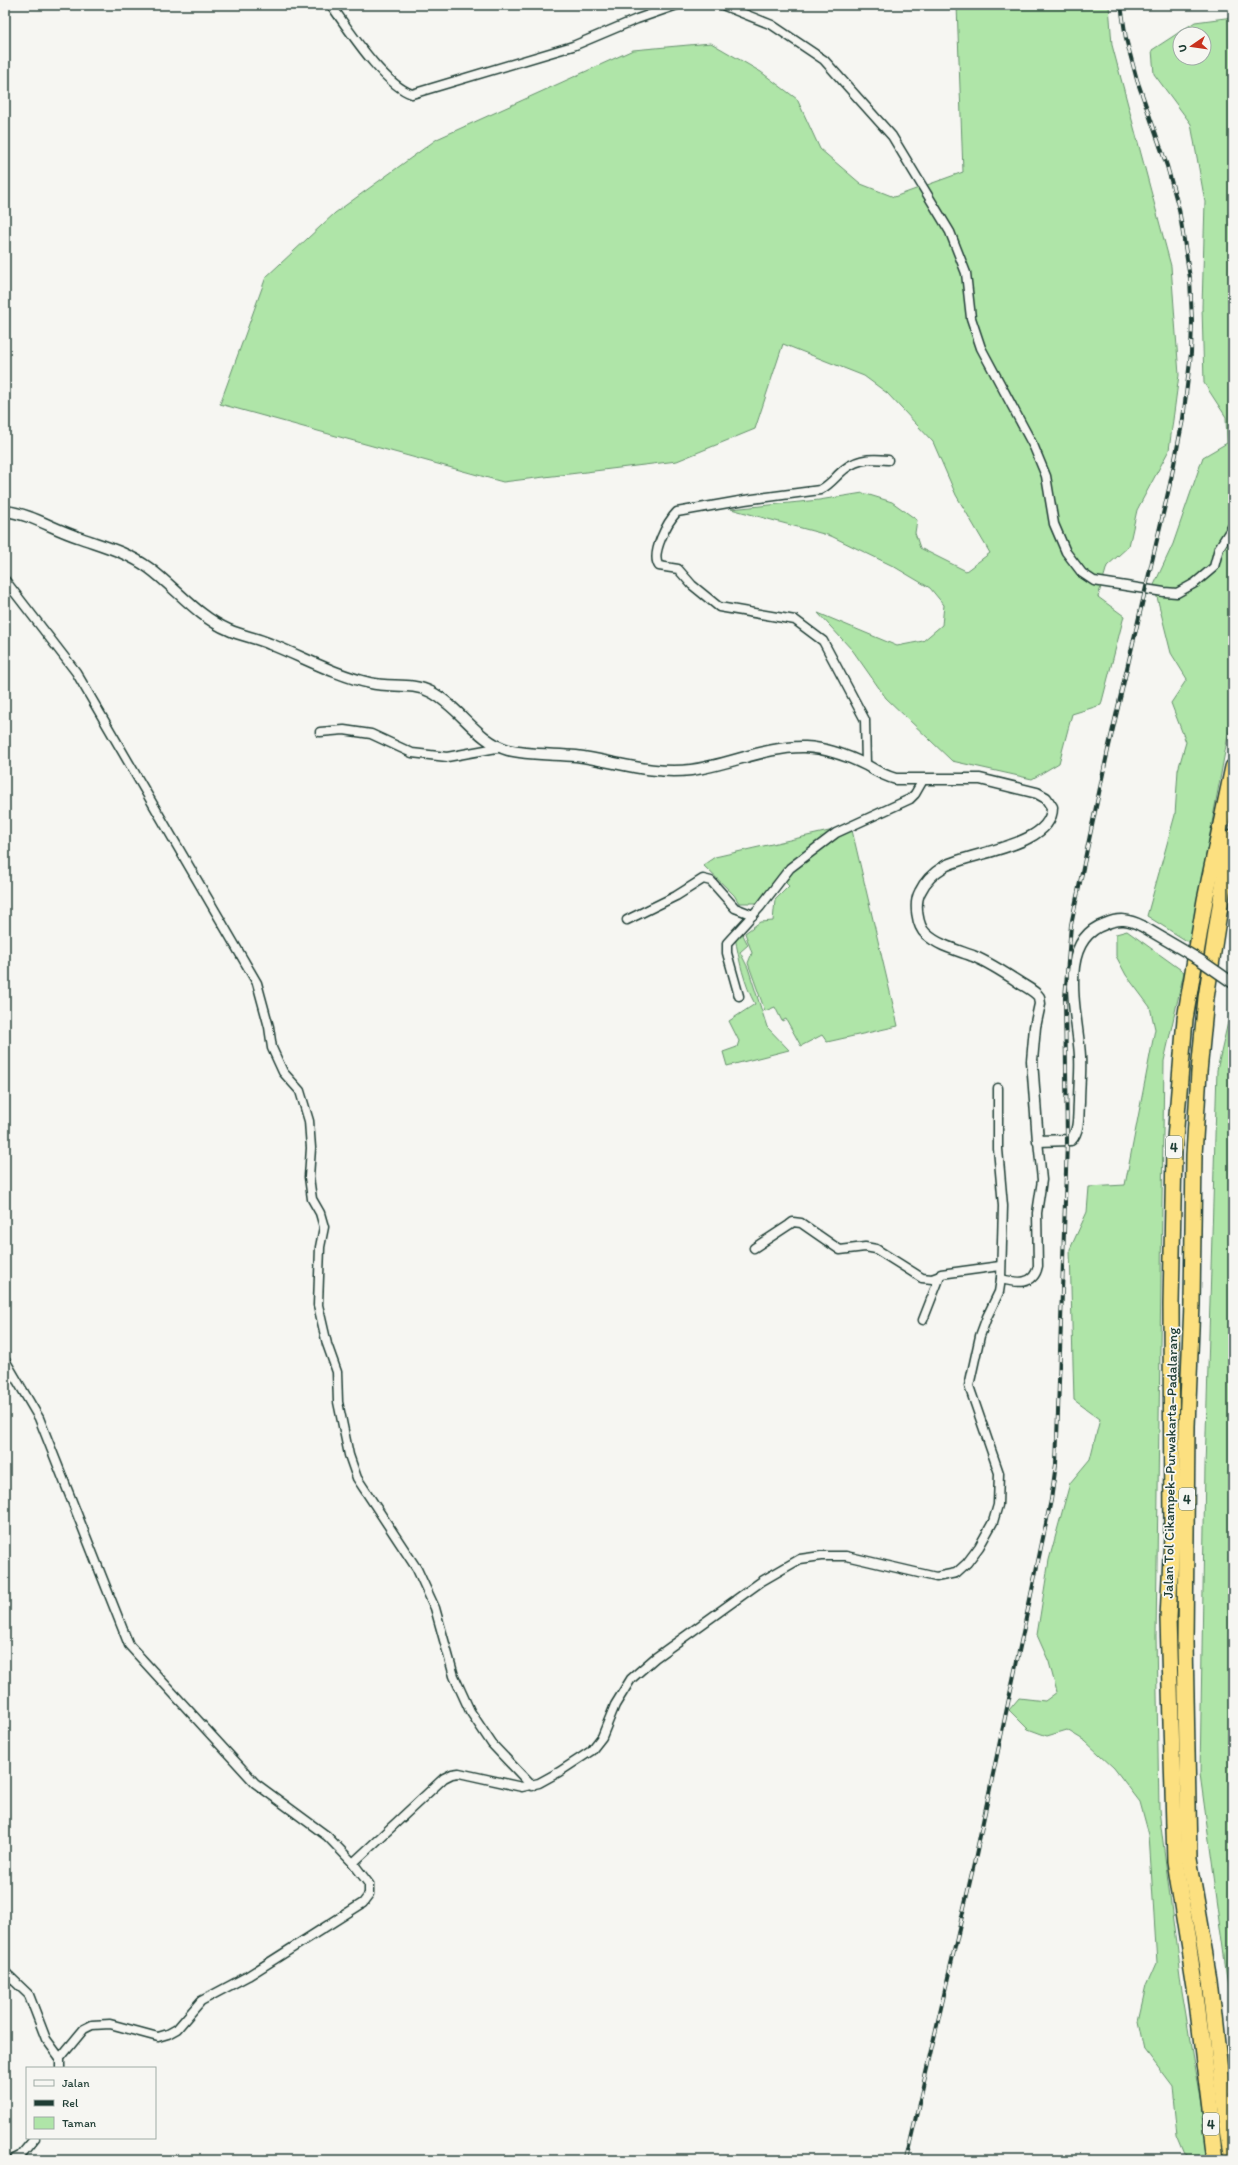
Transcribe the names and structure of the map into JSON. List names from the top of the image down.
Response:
{
  "streets": {
    "highway": ["4", "Jalan Tol Cikampek–Purwakarta–Padalarang"]
  },
  "legend": ["Jalan", "Rel", "Taman"],
  "north": "left"
}
